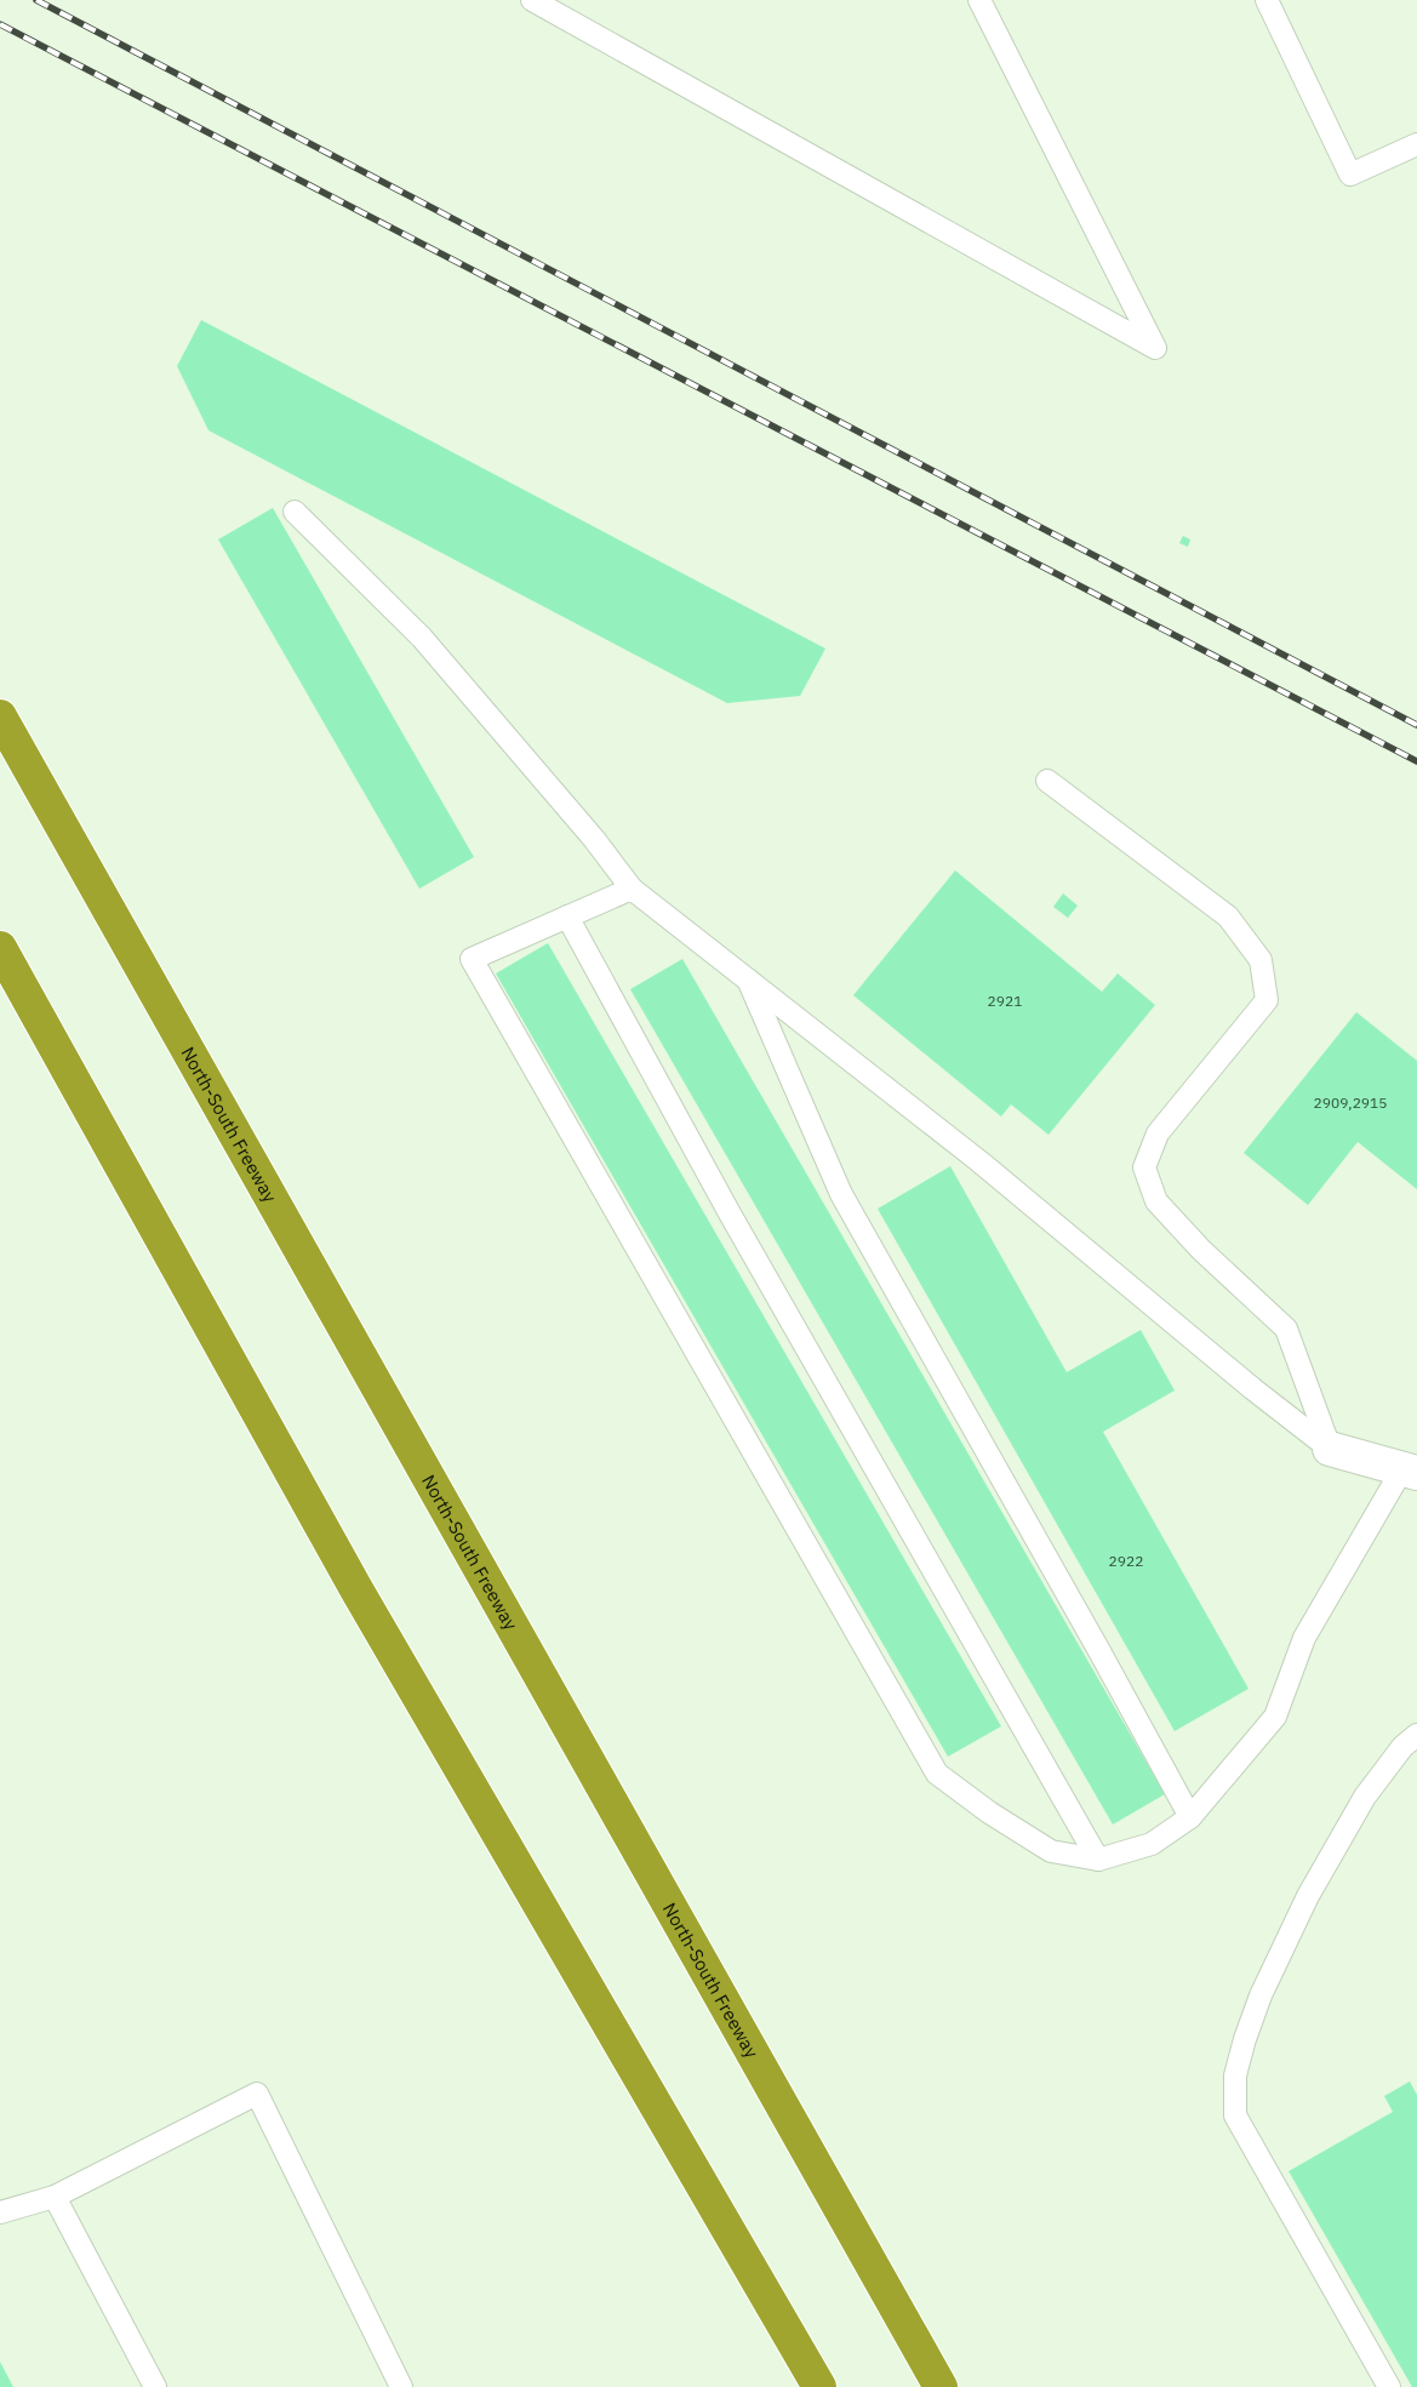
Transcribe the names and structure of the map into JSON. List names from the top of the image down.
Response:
{
  "streets": {
    "highway": ["North-South Freeway"]
  },
  "house_numbers": ["2921", "2909,2915", "2922"]
}
